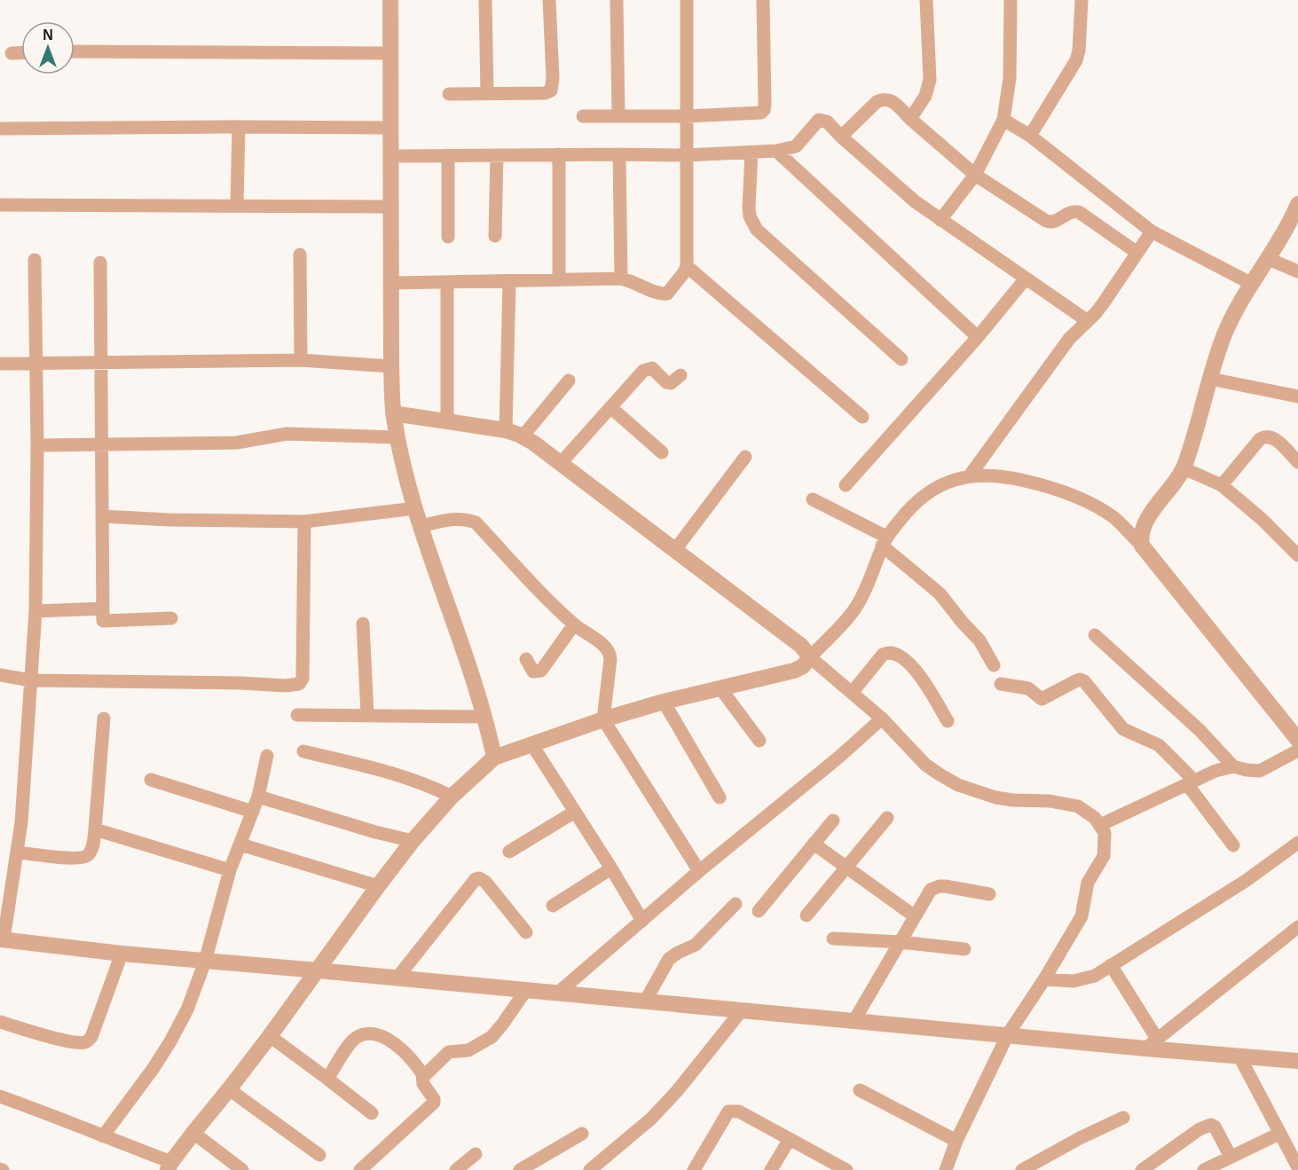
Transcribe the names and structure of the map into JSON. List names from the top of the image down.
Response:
{
  "north": "top"
}
